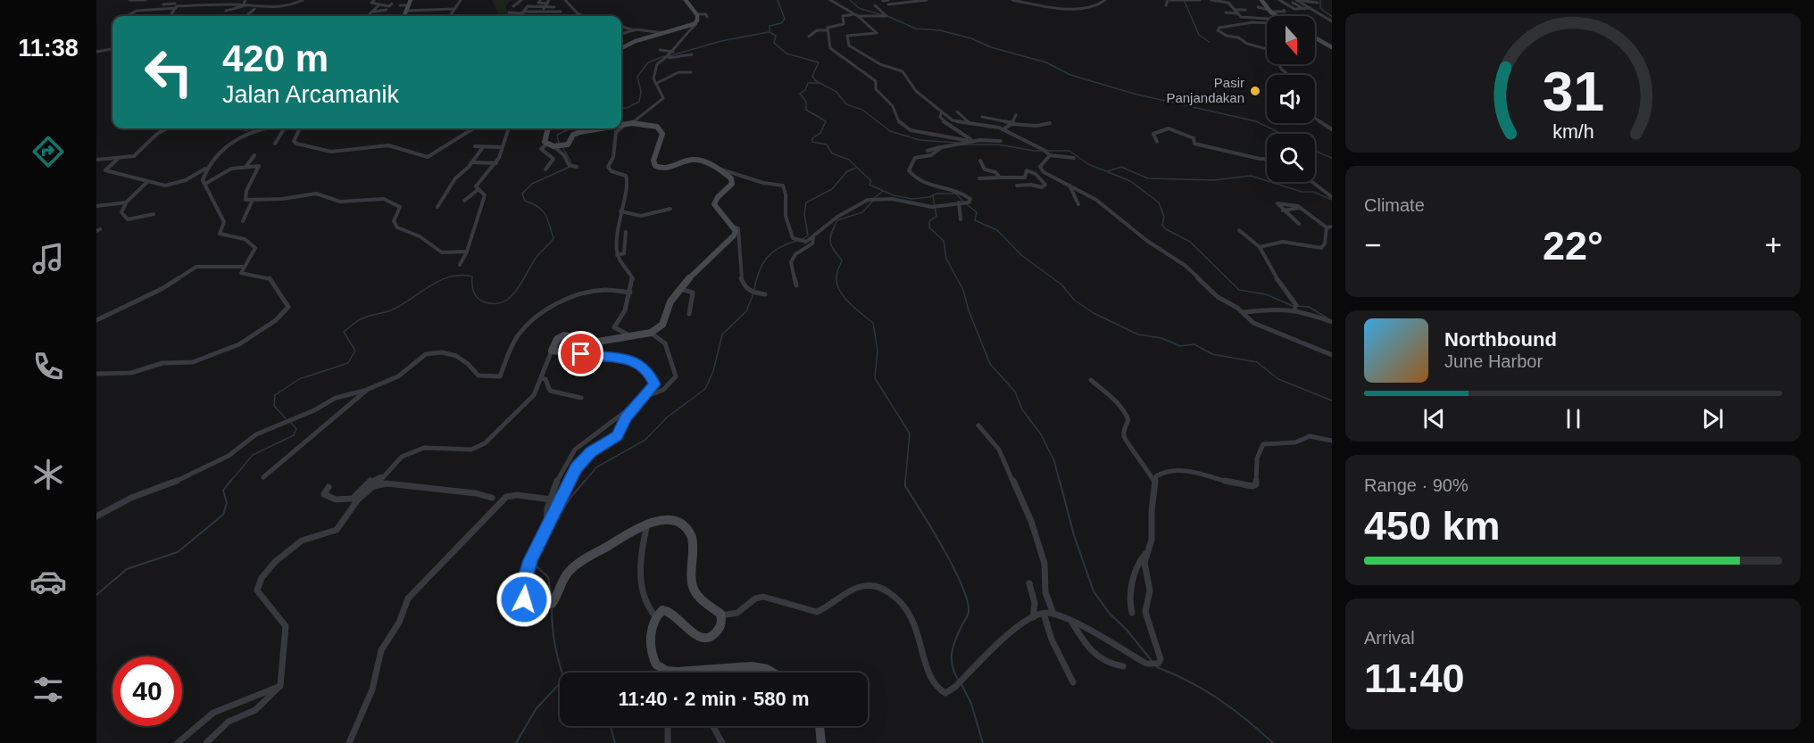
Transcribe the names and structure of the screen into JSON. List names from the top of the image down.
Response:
{
  "places": ["Pasir Panjandakan"],
  "north": "bottom",
  "page": {
    "tabs": "11:38",
    "turn": ["420 m", "Jalan Arcamanik"],
    "tile": [
      "Climate",
      ["Range · 90%", "450 km"],
      ["Arrival", "11:40"]
    ],
    "heat": ["−", "22°", "+"],
    "song": ["Northbound", "June Harbor"],
    "limit": "40",
    "trip": "11:40 · 2 min · 580 m",
    "gauge": ["31", "km/h"]
  }
}
